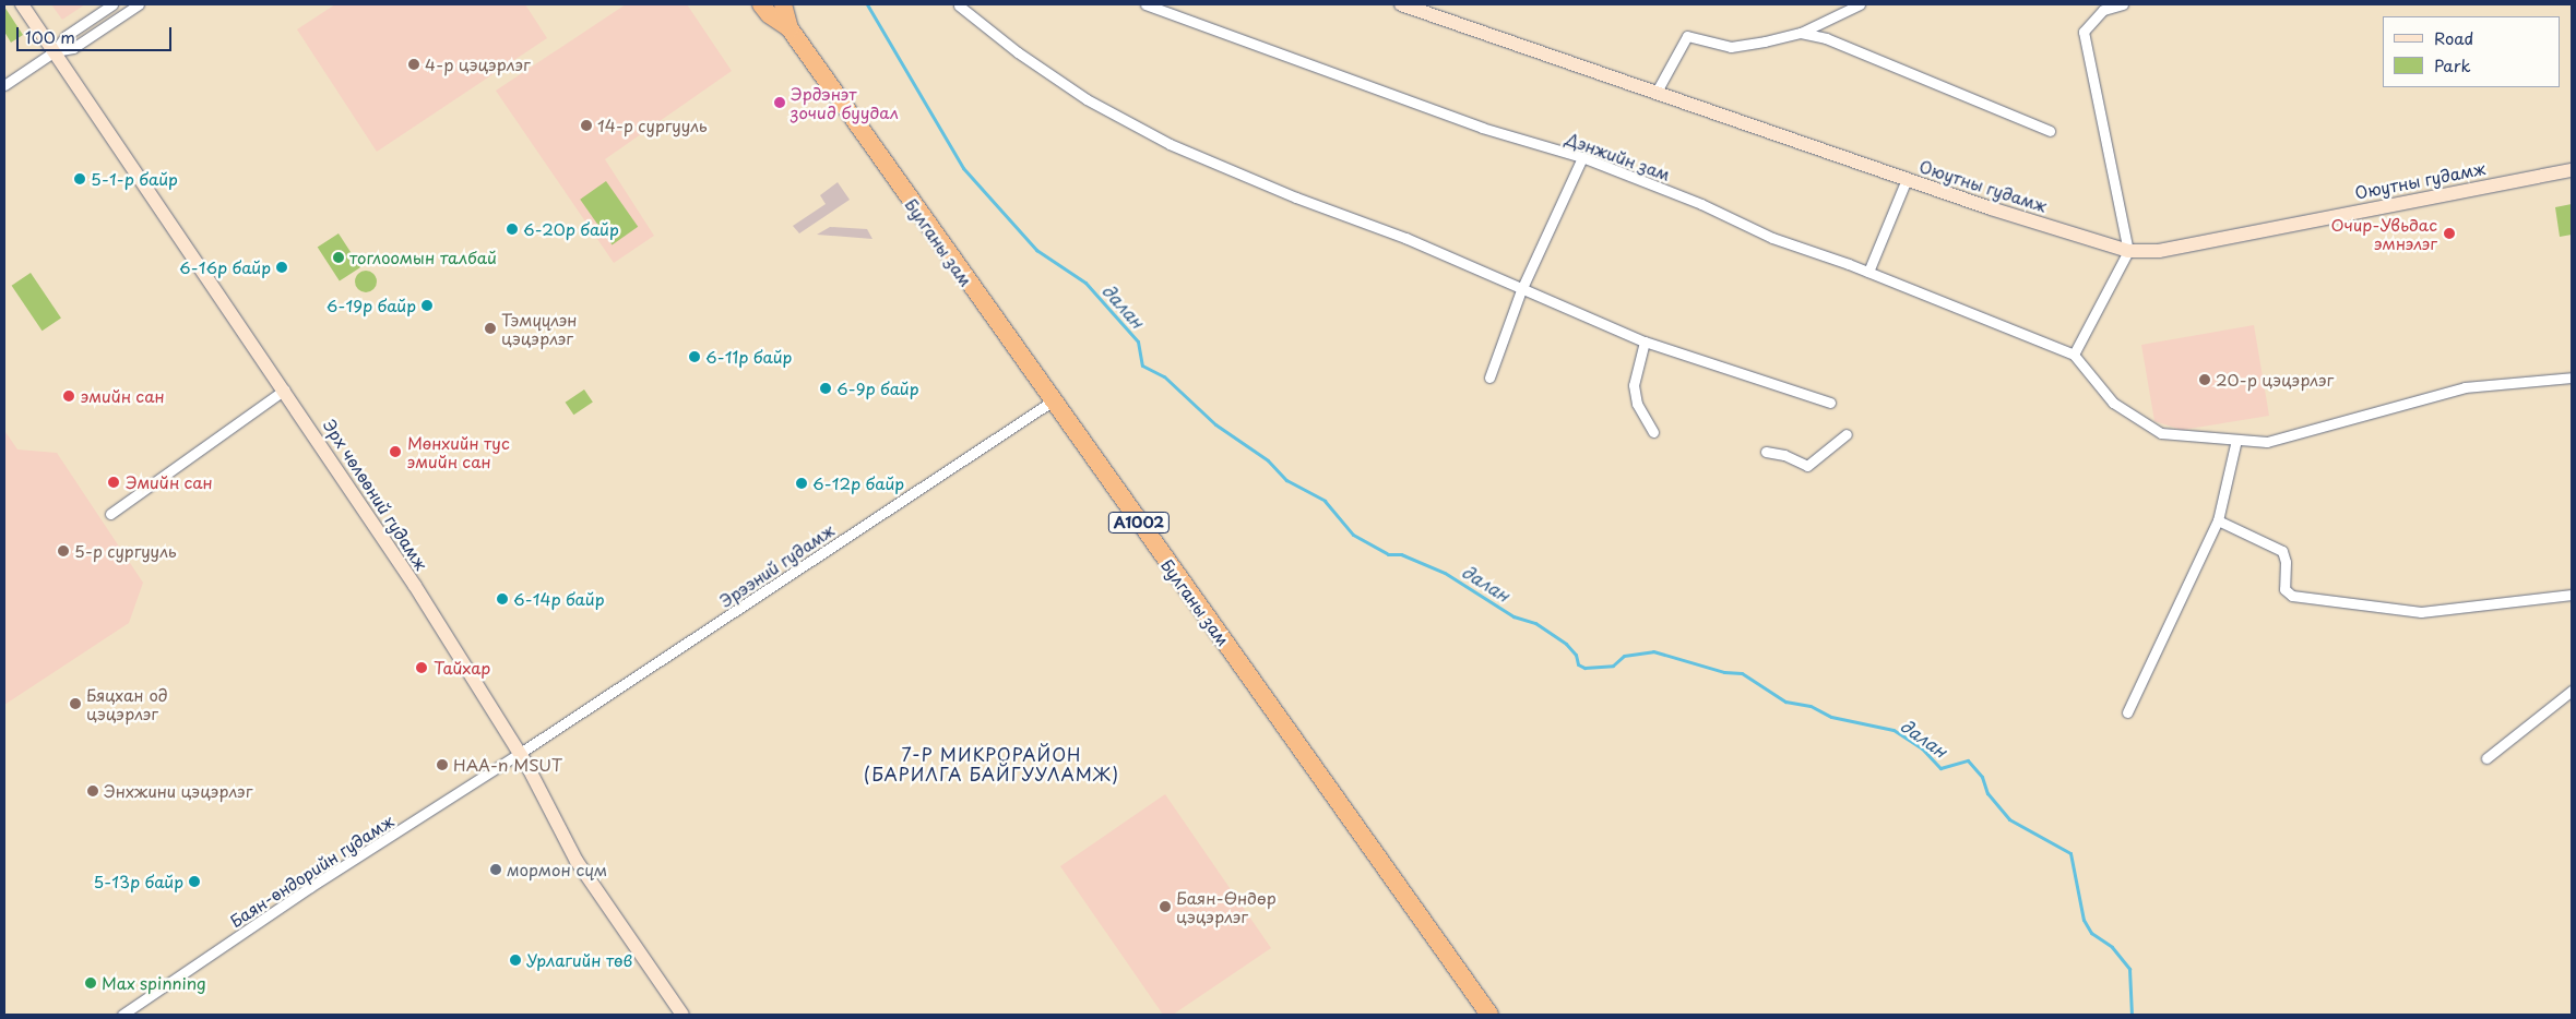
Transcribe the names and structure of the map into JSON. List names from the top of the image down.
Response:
{
  "streets": {
    "highway": ["Булганы зам", "A1002"],
    "street": [
      "Дэнжийн зам",
      "Оюутны гудамж",
      "Эрх чөлөөний гудамж",
      "Эрээний гудамж",
      "Баян-өндорийн гудамж"
    ]
  },
  "crossings": [
    ["Булганы зам", "Эрээний гудамж"],
    ["Эрх чөлөөний гудамж", "Эрээний гудамж"],
    ["Эрх чөлөөний гудамж", "Баян-өндорийн гудамж"],
    ["Эрээний гудамж", "Баян-өндорийн гудамж"]
  ],
  "districts": ["7-Р МИКРОРАЙОН (БАРИЛГА БАЙГУУЛАМЖ)"],
  "water": ["далан"],
  "places": [
    "4-р цэцэрлэг",
    "Эрдэнэт зочид буудал",
    "14-р сургууль",
    "5-1-р байр",
    "6-20р байр",
    "Oчир-Увьдас эмнэлэг",
    "тоглоомын талбай",
    "6-16р байр",
    "6-19р байр",
    "Тэмүүлэн цэцэрлэг",
    "6-11р байр",
    "20-р цэцэрлэг",
    "6-9р байр",
    "эмийн сан",
    "Мөнхийн тус эмийн сан",
    "Эмийн сан",
    "6-12р байр",
    "5-р сургууль",
    "6-14р байр",
    "Тайхар",
    "Бяцхан од цэцэрлэг",
    "HAA-n MSUT",
    "Энхжини цэцэрлэг",
    "мормон сүм",
    "5-13р байр",
    "Баян-Өндөр цэцэрлэг",
    "Урлагийн төв",
    "Max spinning"
  ],
  "legend": ["Road", "Park"],
  "scale_bar": "100 m"
}
